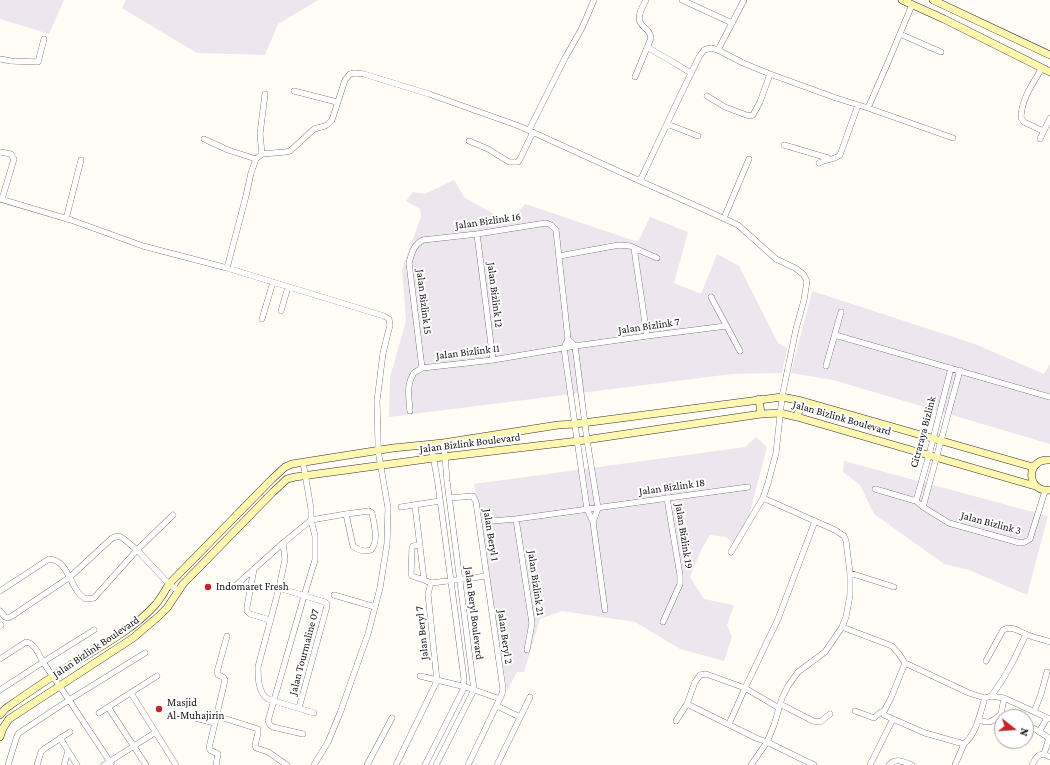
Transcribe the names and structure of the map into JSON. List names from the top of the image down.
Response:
{
  "streets": {
    "street": [
      "Jalan Bizlink 16",
      "Jalan Bizlink 12",
      "Jalan Bizlink 15",
      "Jalan Bizlink 7",
      "Jalan Bizlink 11",
      "Jalan Bizlink Boulevard",
      "Citraraya Bizlink",
      "Jalan Bizlink 18",
      "Jalan Bizlink 3",
      "Jalan Beryl 1",
      "Jalan Bizlink 19",
      "Jalan Bizlink 21",
      "Jalan Beryl Boulevard",
      "Jalan Beryl 7",
      "Jalan Beryl 2",
      "Jalan Tourmaline 07"
    ]
  },
  "crossings": [
    ["Jalan Bizlink 16", "Jalan Bizlink 12"],
    ["Jalan Bizlink 16", "Jalan Bizlink 15"],
    ["Jalan Bizlink 12", "Jalan Bizlink 11"],
    ["Jalan Bizlink 15", "Jalan Bizlink 11"],
    ["Jalan Bizlink 7", "Jalan Bizlink 11"],
    ["Jalan Bizlink Boulevard", "Citraraya Bizlink"],
    ["Jalan Bizlink Boulevard", "Jalan Beryl Boulevard"],
    ["Citraraya Bizlink", "Jalan Bizlink 3"],
    ["Jalan Bizlink 18", "Jalan Bizlink 19"],
    ["Jalan Bizlink 18", "Jalan Bizlink 21"],
    ["Jalan Beryl 1", "Jalan Beryl Boulevard"],
    ["Jalan Beryl 1", "Jalan Beryl 2"]
  ],
  "places": ["Indomaret Fresh", "Masjid Al-Muhajirin"],
  "north": "right"
}
